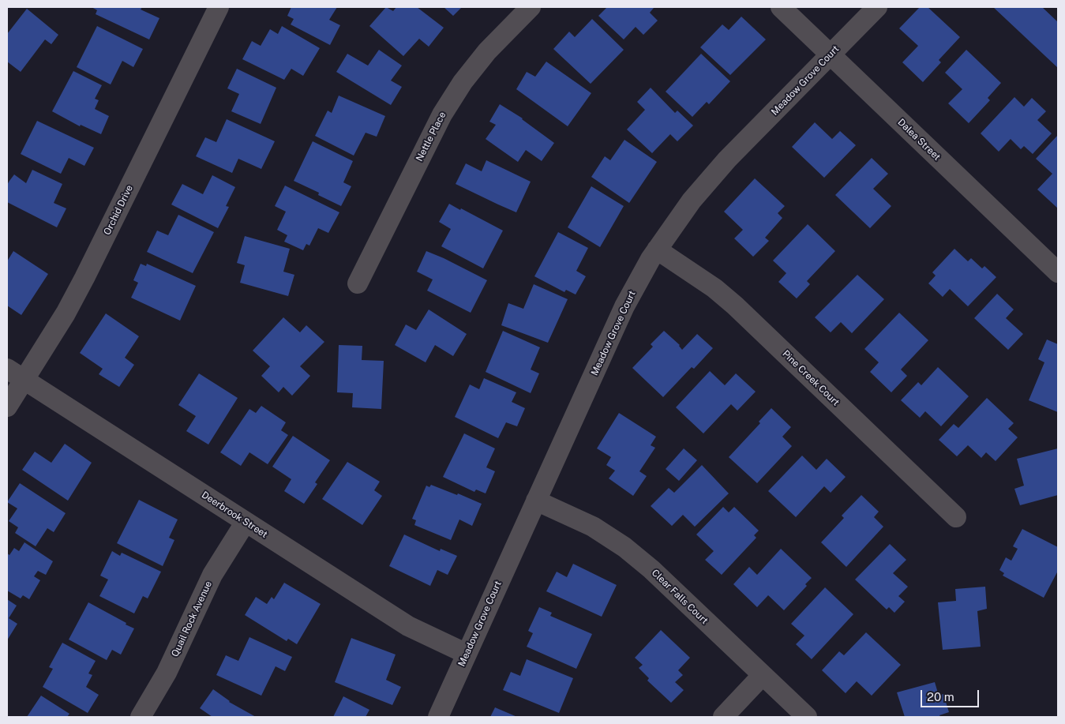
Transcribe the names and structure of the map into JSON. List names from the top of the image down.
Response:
{
  "streets": {
    "street": [
      "Meadow Grove Court",
      "Nettle Place",
      "Dalea Street",
      "Orchid Drive",
      "Pine Creek Court",
      "Deerbrook Street",
      "Clear Falls Court",
      "Quail Rock Avenue"
    ]
  },
  "crossings": [
    ["Meadow Grove Court", "Dalea Street"],
    ["Meadow Grove Court", "Pine Creek Court"],
    ["Meadow Grove Court", "Deerbrook Street"],
    ["Meadow Grove Court", "Clear Falls Court"],
    ["Orchid Drive", "Deerbrook Street"],
    ["Deerbrook Street", "Quail Rock Avenue"]
  ],
  "scale_bar": "20 m"
}
